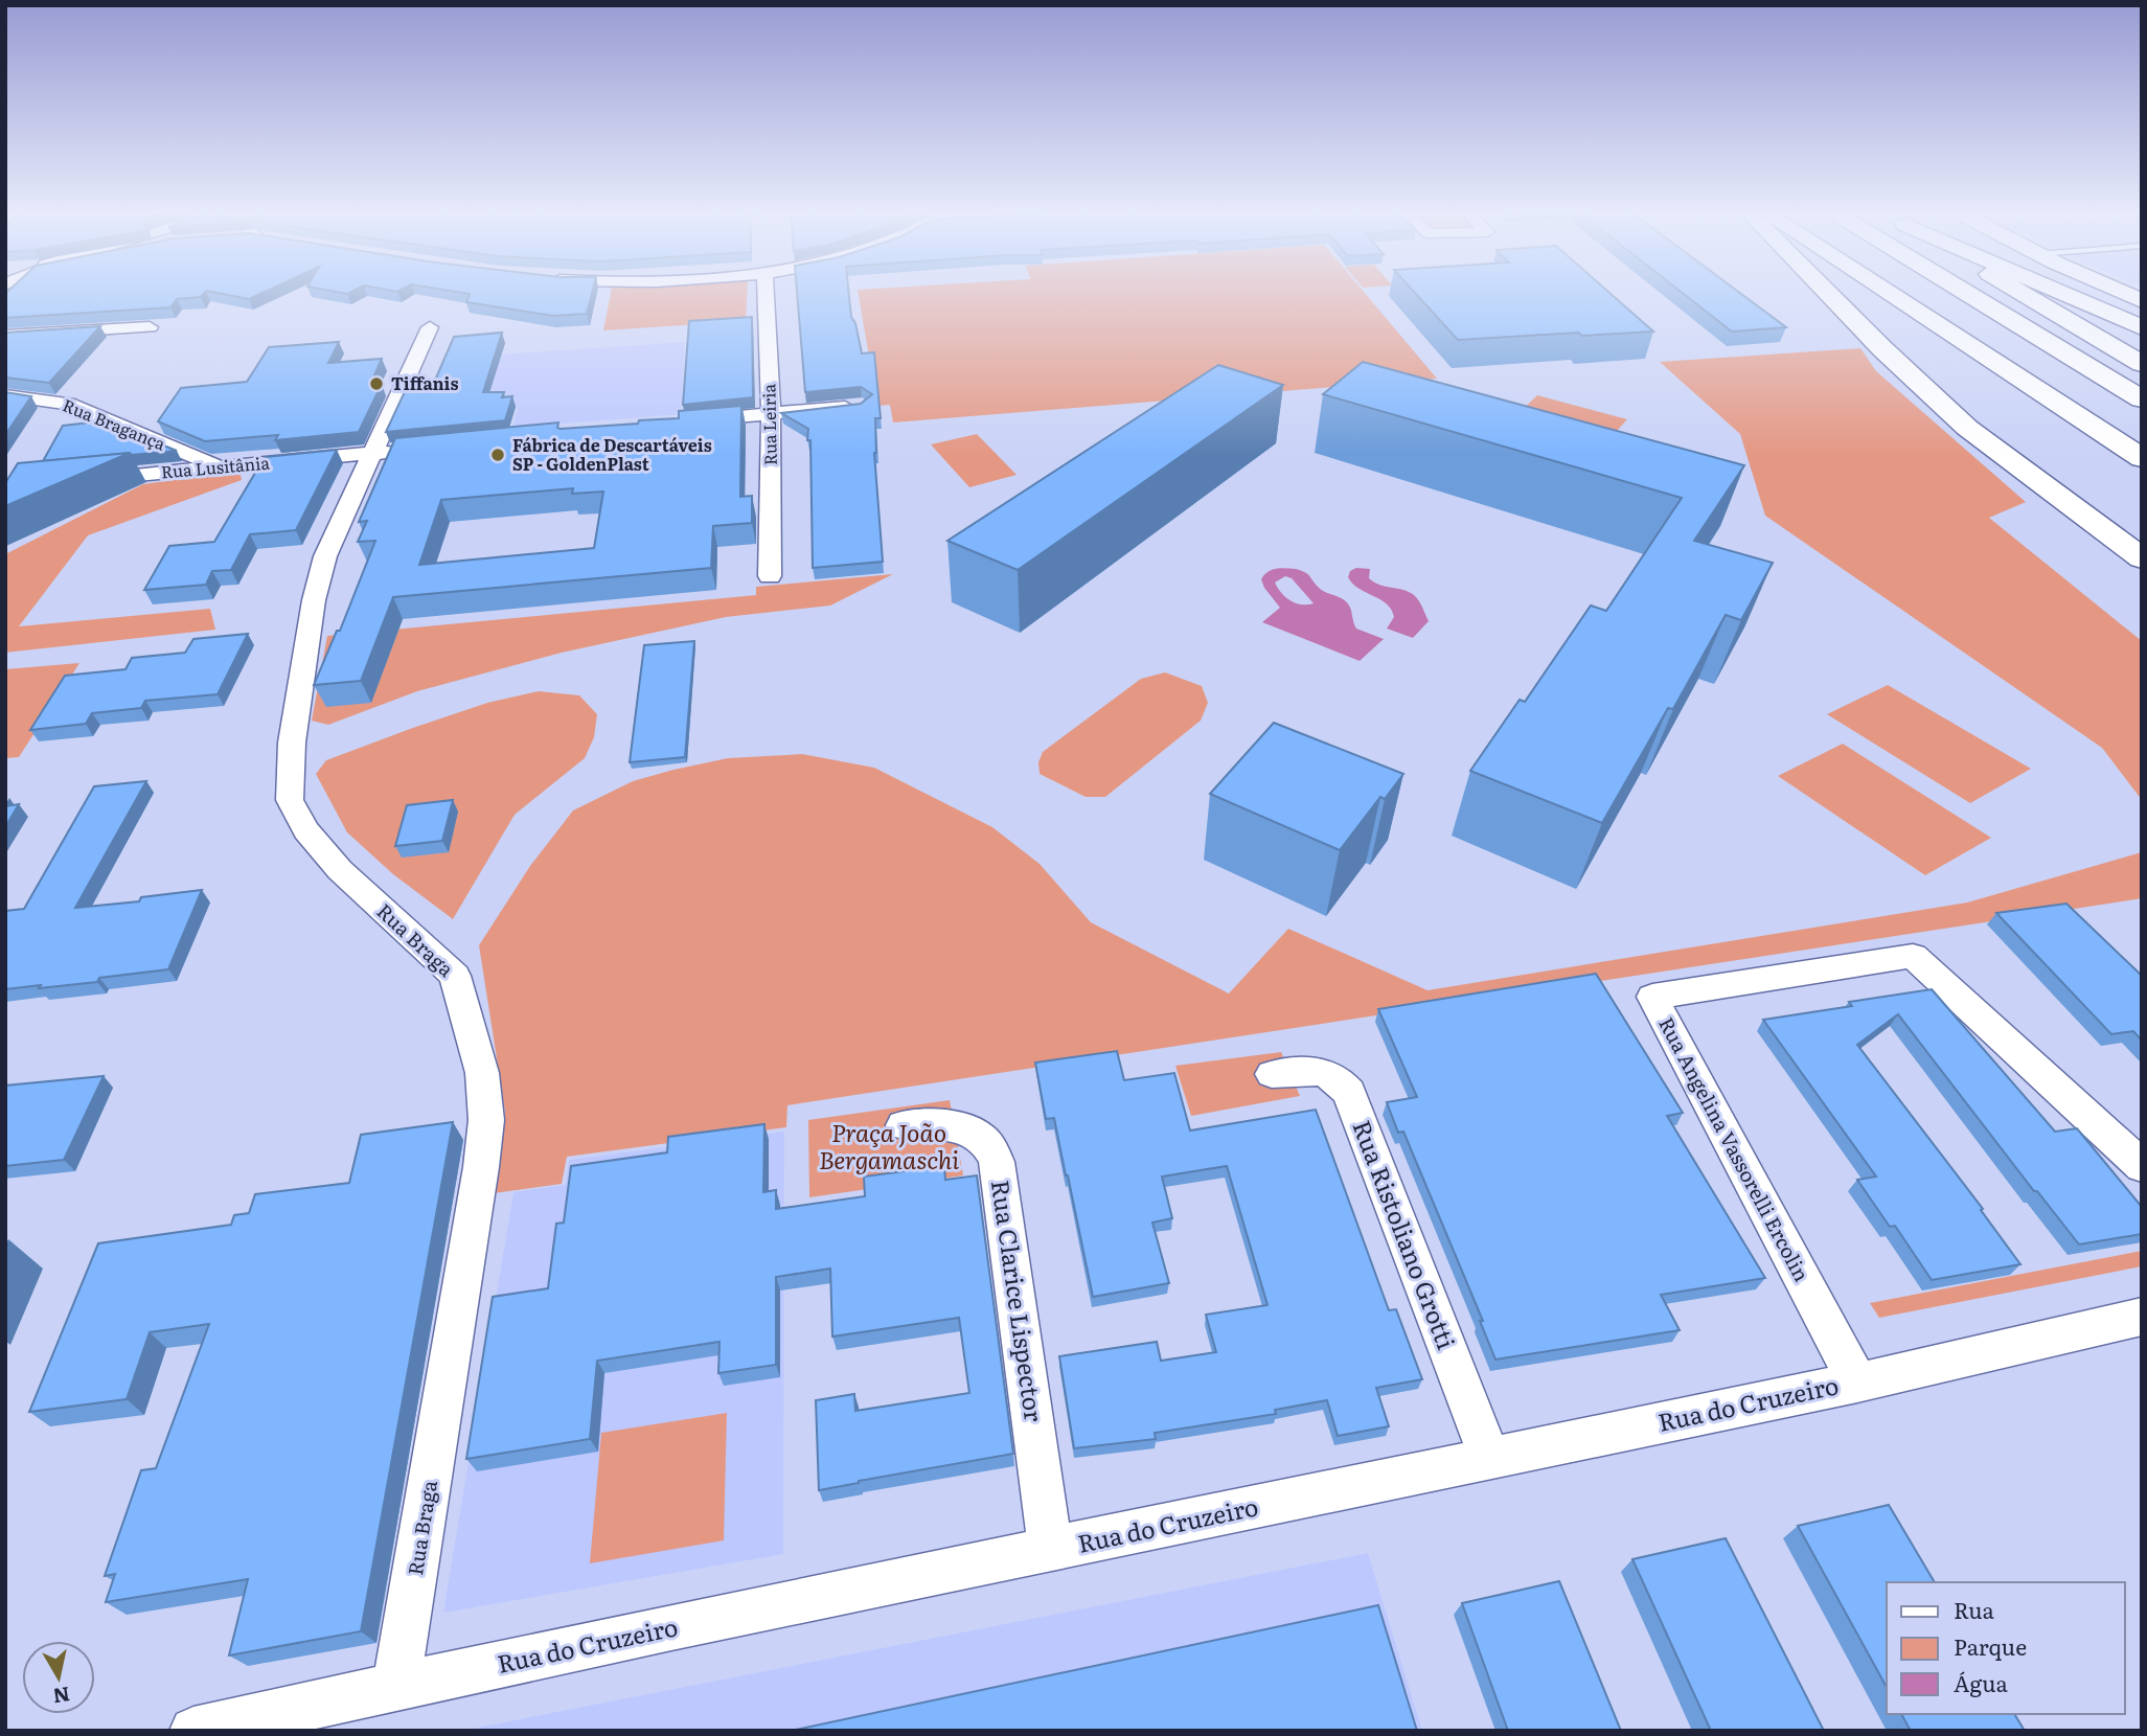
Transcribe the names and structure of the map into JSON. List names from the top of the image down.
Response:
{
  "streets": {
    "street": [
      "Rua Bragança",
      "Rua Leiria",
      "Rua Lusitânia",
      "Rua Braga",
      "Rua Angelina Vassorelli Ercolin",
      "Rua Ristoliano Grotti",
      "Rua Clarice Lispector",
      "Rua do Cruzeiro"
    ]
  },
  "crossings": [
    ["Rua Bragança", "Rua Lusitânia"],
    ["Rua Lusitânia", "Rua Braga"],
    ["Rua Braga", "Rua do Cruzeiro"],
    ["Rua Angelina Vassorelli Ercolin", "Rua do Cruzeiro"],
    ["Rua Ristoliano Grotti", "Rua do Cruzeiro"],
    ["Rua Clarice Lispector", "Rua do Cruzeiro"]
  ],
  "parks": ["Praça João Bergamaschi"],
  "places": ["Tiffanis", "Fábrica de Descartáveis SP - GoldenPlast"],
  "legend": ["Rua", "Parque", "Água"],
  "north": "bottom"
}
